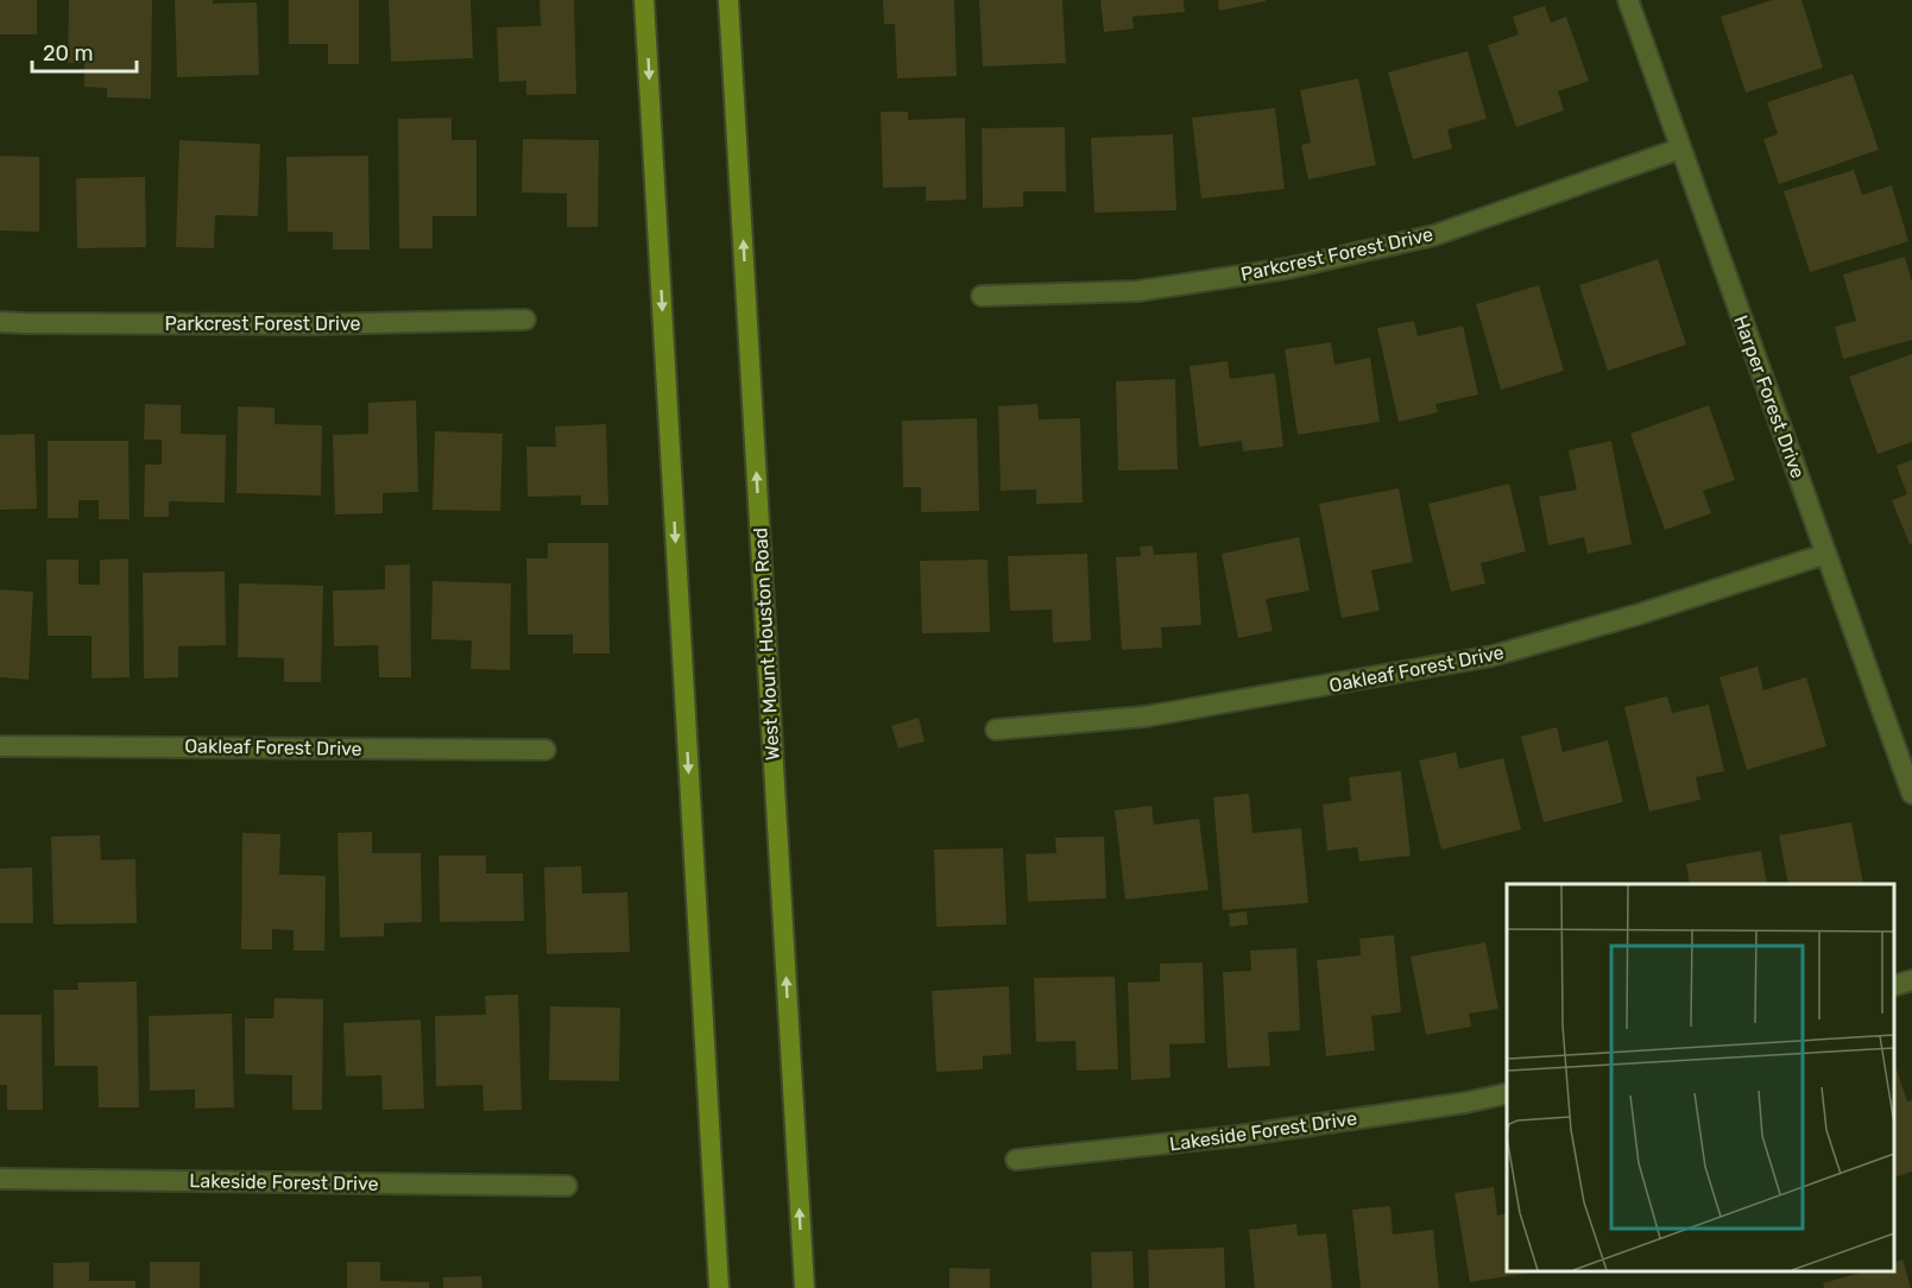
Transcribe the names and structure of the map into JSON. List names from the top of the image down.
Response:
{
  "streets": {
    "main road": ["West Mount Houston Road"],
    "street": [
      "Parkcrest Forest Drive",
      "Harper Forest Drive",
      "Oakleaf Forest Drive",
      "Lakeside Forest Drive"
    ]
  },
  "crossings": [
    ["Parkcrest Forest Drive", "Harper Forest Drive"],
    ["Harper Forest Drive", "Oakleaf Forest Drive"]
  ],
  "scale_bar": "20 m"
}
